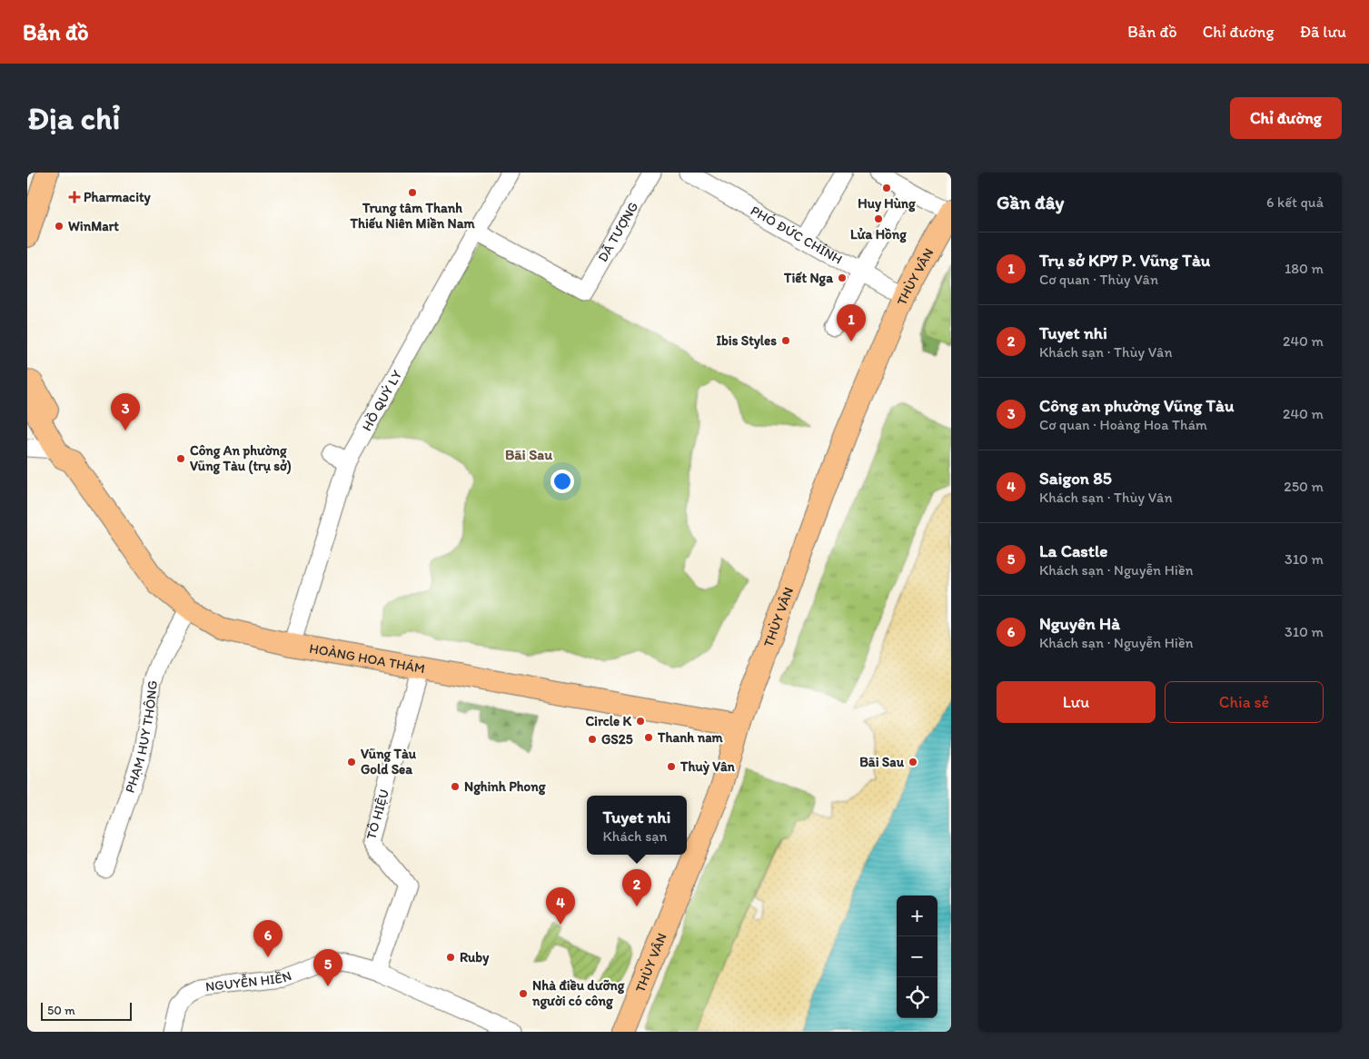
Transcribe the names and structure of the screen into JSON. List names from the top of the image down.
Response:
{
  "streets": {
    "main road": ["THÙY VÂN", "HOÀNG HOA THÁM"],
    "street": [
      "DÃ TƯỢNG",
      "PHÓ ĐỨC CHÍNH",
      "HỒ QUÝ LY",
      "PHẠM HUY THÔNG",
      "TÔ HIỆU",
      "NGUYỄN HIỀN"
    ]
  },
  "crossings": [
    ["DÃ TƯỢNG", "HỒ QUÝ LY"],
    ["PHÓ ĐỨC CHÍNH", "THÙY VÂN"],
    ["THÙY VÂN", "HOÀNG HOA THÁM"],
    ["HỒ QUÝ LY", "HOÀNG HOA THÁM"],
    ["HOÀNG HOA THÁM", "PHẠM HUY THÔNG"],
    ["HOÀNG HOA THÁM", "TÔ HIỆU"],
    ["TÔ HIỆU", "NGUYỄN HIỀN"]
  ],
  "districts": ["Bãi Sau"],
  "places": {
    "other": [
      "Huy Hùng",
      "Trung tâm Thanh Thiếu Niên Miền Nam",
      "Lửa Hồng",
      "WinMart",
      "Tiết Nga",
      "Ibis Styles",
      "Công An phường Vũng Tàu (trụ sở)",
      "Circle K",
      "Thanh nam",
      "GS25",
      "Vũng Tàu Gold Sea",
      "Bãi Sau",
      "Thuỳ Vân",
      "Nghinh Phong",
      "Ruby",
      "Nhà điều dưỡng người có công"
    ],
    "health": ["Pharmacity"]
  },
  "scale_bar": "50 m",
  "page": {
    "header": "Bản đồ",
    "nav": ["Bản đồ", "Chỉ đường", "Đã lưu"],
    "buttons": [
      "Chỉ đường",
      ["Lưu", "Chia sẻ"]
    ],
    "title": "Địa chỉ",
    "heading": ["Gần đây", "6 kết quả"],
    "list": [
      {
        "mark": "1",
        "name": "Trụ sở KP7 P. Vũng Tàu",
        "note": "Cơ quan · Thùy Vân",
        "value": "180 m"
      },
      {
        "mark": "2",
        "name": "Tuyet nhi",
        "note": "Khách sạn · Thùy Vân",
        "value": "240 m"
      },
      {
        "mark": "3",
        "name": "Công an phường Vũng Tàu",
        "note": "Cơ quan · Hoàng Hoa Thám",
        "value": "240 m"
      },
      {
        "mark": "4",
        "name": "Saigon 85",
        "note": "Khách sạn · Thùy Vân",
        "value": "250 m"
      },
      {
        "mark": "5",
        "name": "La Castle",
        "note": "Khách sạn · Nguyễn Hiền",
        "value": "310 m"
      },
      {
        "mark": "6",
        "name": "Nguyên Hà",
        "note": "Khách sạn · Nguyễn Hiền",
        "value": "310 m"
      }
    ],
    "pins": [
      "1",
      "3",
      "2",
      "4",
      "6",
      "5"
    ],
    "popup": ["Tuyet nhi", "Khách sạn"],
    "map_buttons": ["+", "−"],
    "scale": "50 m"
  }
}
